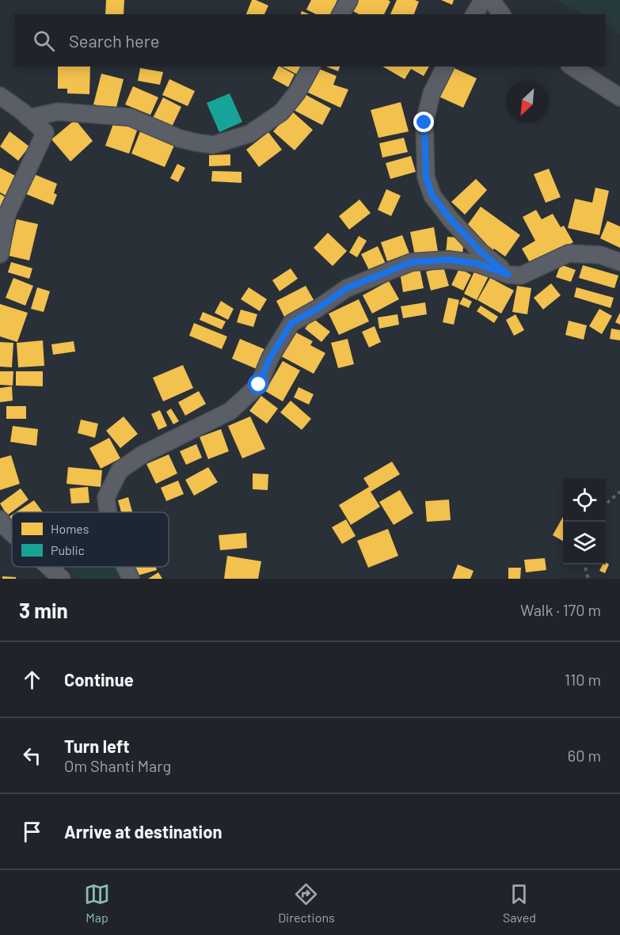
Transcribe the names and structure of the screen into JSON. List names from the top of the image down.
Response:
{
  "legend": ["Homes", "Public"],
  "north": "bottom left",
  "page": {
    "search": "Search here",
    "heading": ["3 min", "Walk · 170 m"],
    "list": [
      ["Continue", "110 m"],
      ["Turn left", "Om Shanti Marg", "60 m"],
      "Arrive at destination"
    ],
    "nav": ["Map", "Directions", "Saved"]
  }
}
